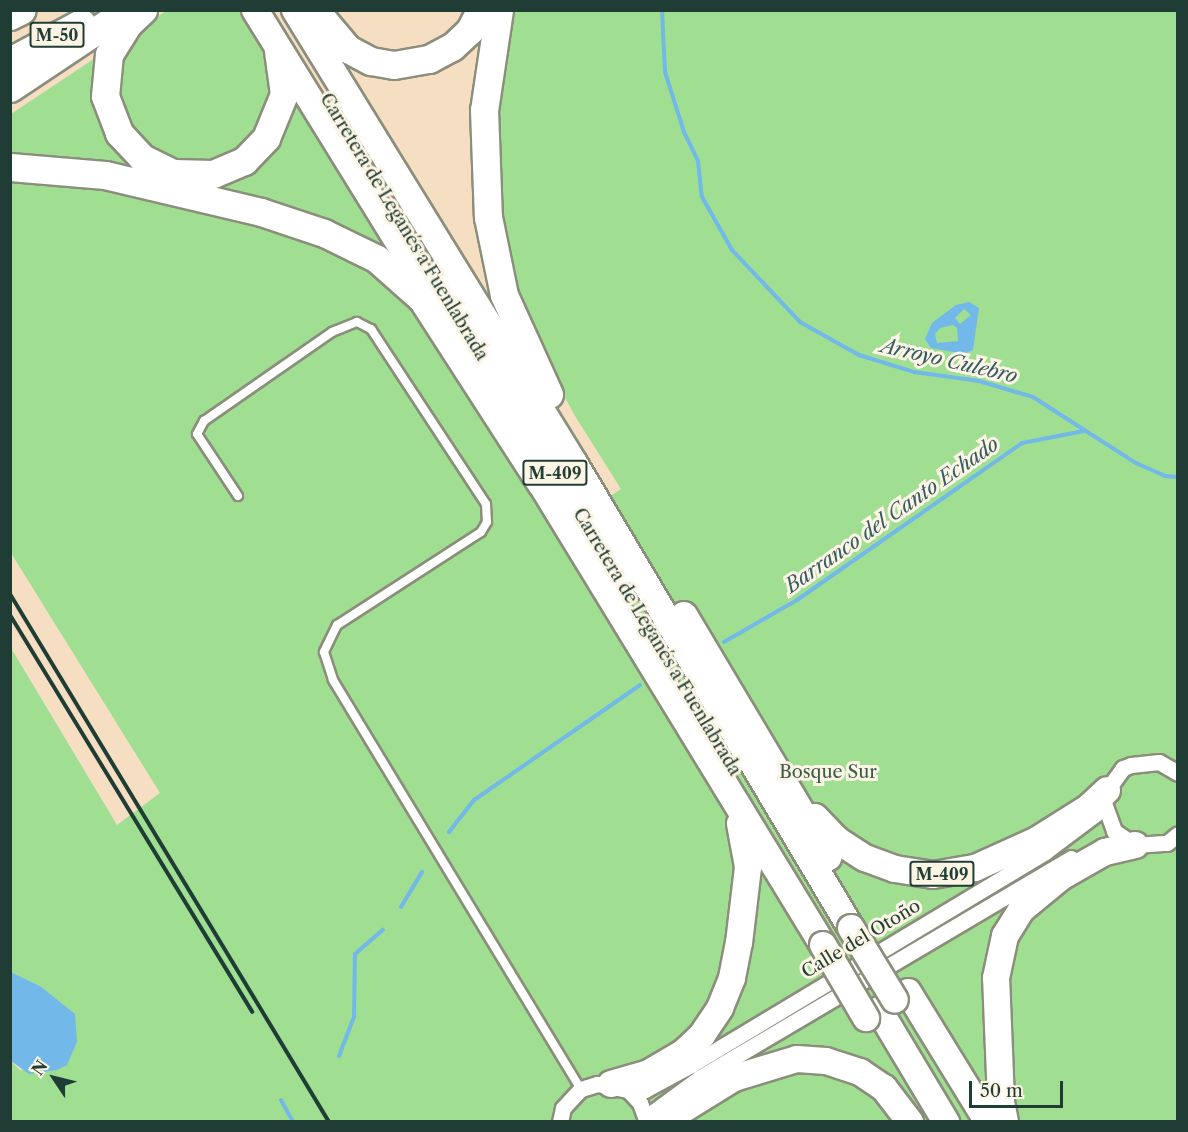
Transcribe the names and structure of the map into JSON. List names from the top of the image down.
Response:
{
  "streets": {
    "highway": ["M-50", "Carretera de Leganés a Fuenlabrada", "M-409"],
    "street": ["Calle del Otoño"]
  },
  "crossings": [
    ["Carretera de Leganés a Fuenlabrada", "M-409"],
    ["M-409", "Calle del Otoño"]
  ],
  "water": ["Arroyo Culebro", "Barranco del Canto Echado"],
  "parks": ["Bosque Sur"],
  "scale_bar": "50 m",
  "north": "top left"
}
